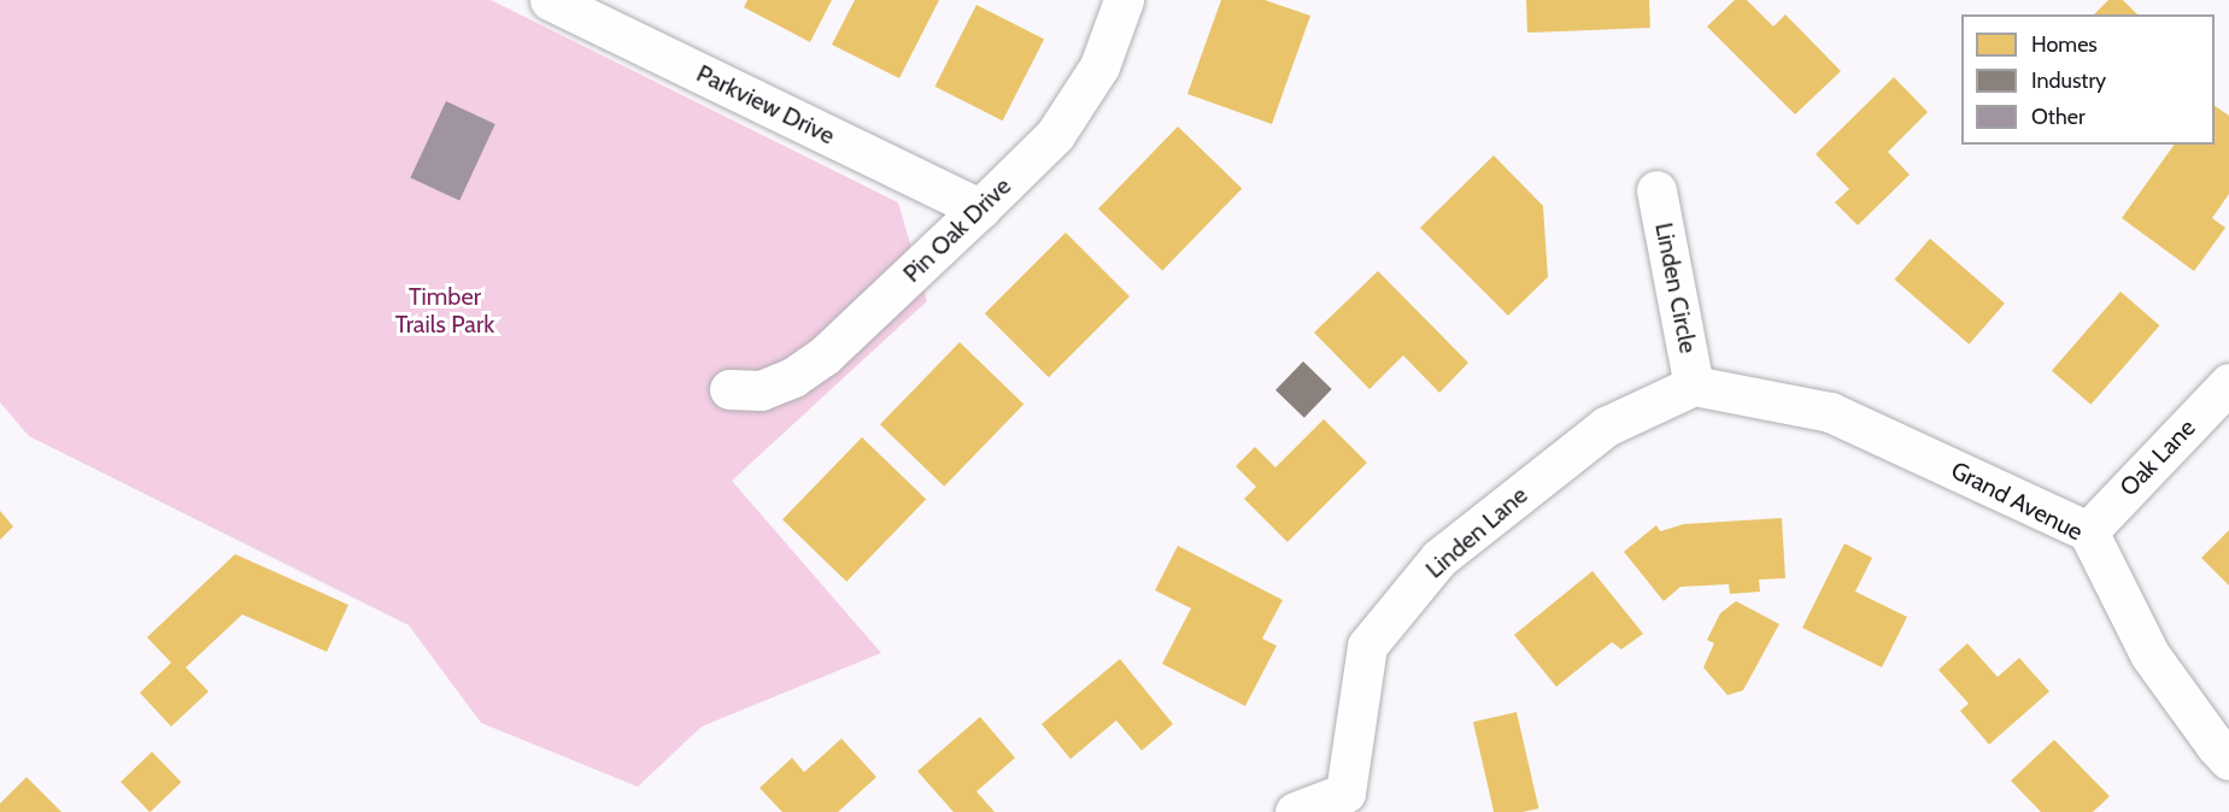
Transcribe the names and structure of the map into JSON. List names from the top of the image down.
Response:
{
  "streets": {
    "street": [
      "Parkview Drive",
      "Pin Oak Drive",
      "Linden Circle",
      "Oak Lane",
      "Grand Avenue",
      "Linden Lane"
    ]
  },
  "crossings": [
    ["Parkview Drive", "Pin Oak Drive"],
    ["Linden Circle", "Grand Avenue"],
    ["Linden Circle", "Linden Lane"],
    ["Oak Lane", "Grand Avenue"],
    ["Grand Avenue", "Linden Lane"]
  ],
  "parks": ["Timber Trails Park"],
  "legend": ["Homes", "Industry", "Other"]
}
